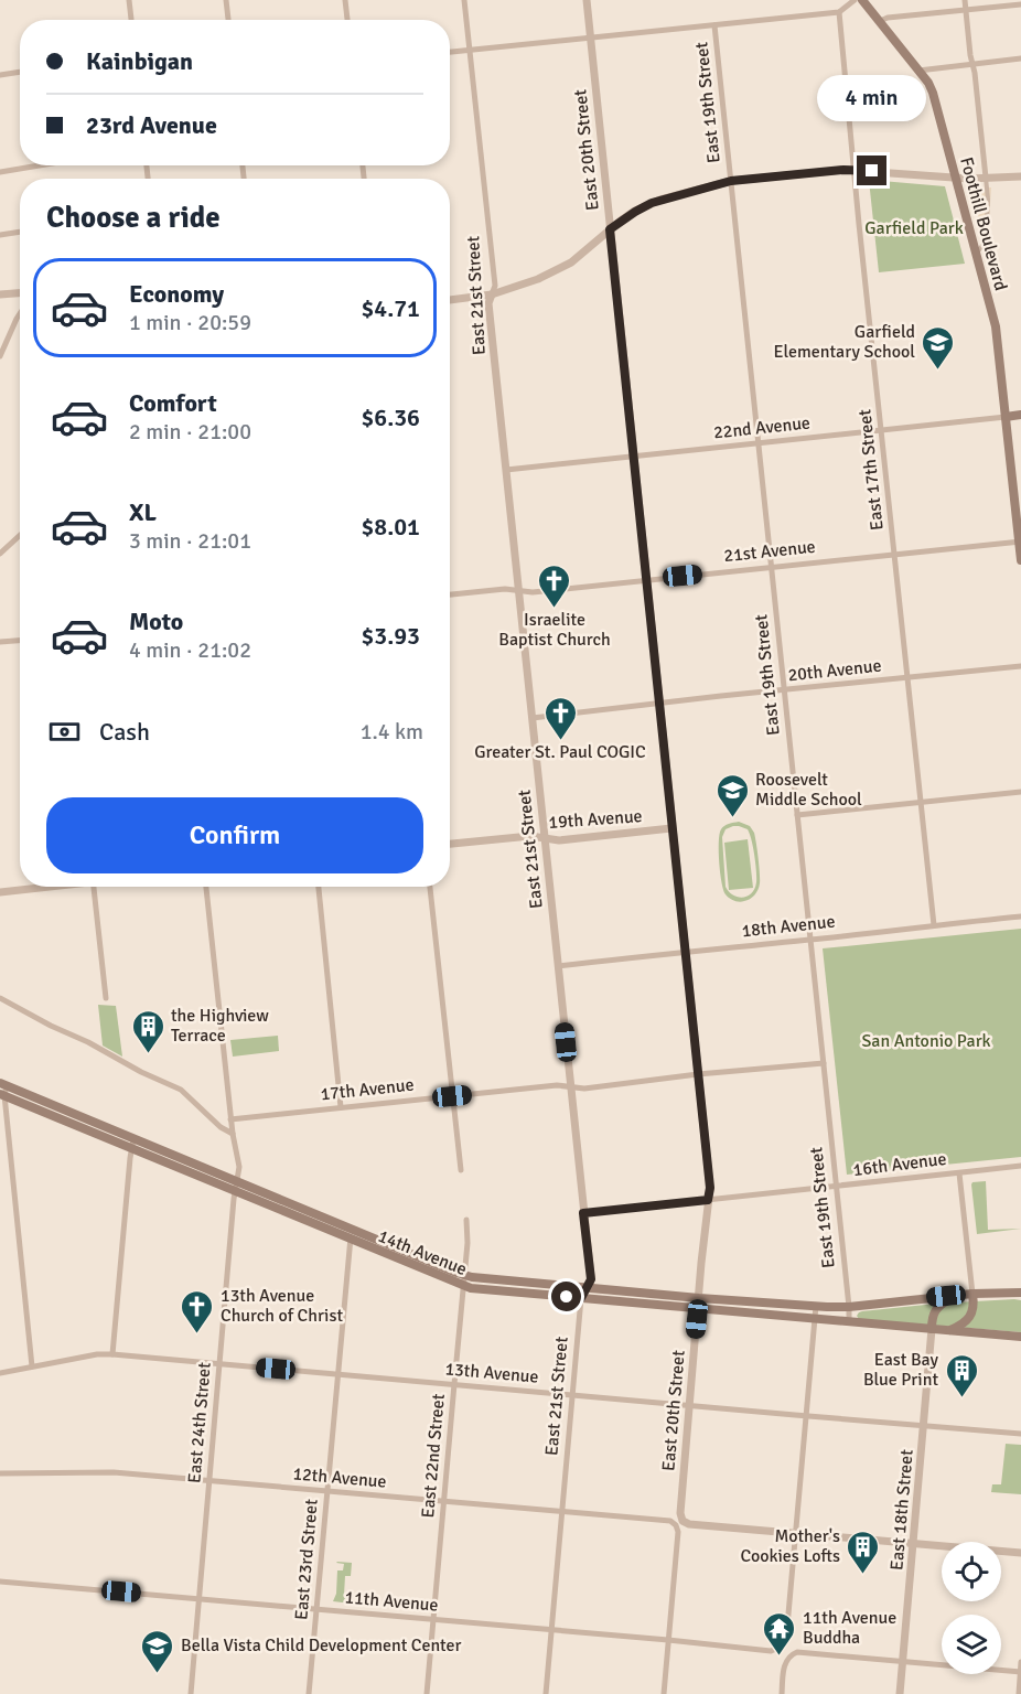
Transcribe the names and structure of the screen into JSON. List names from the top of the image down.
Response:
{
  "streets": {
    "main road": ["Foothill Boulevard", "22nd Avenue", "14th Avenue"],
    "street": [
      "East 19th Street",
      "East 20th Street",
      "East 21st Street",
      "East 17th Street",
      "21st Avenue",
      "20th Avenue",
      "19th Avenue",
      "18th Avenue",
      "17th Avenue",
      "16th Avenue",
      "13th Avenue",
      "East 24th Street",
      "East 22nd Street",
      "12th Avenue",
      "East 18th Street",
      "East 23rd Street",
      "11th Avenue"
    ]
  },
  "crossings": [
    ["East 19th Street", "22nd Avenue"],
    ["East 19th Street", "21st Avenue"],
    ["East 19th Street", "20th Avenue"],
    ["East 19th Street", "18th Avenue"],
    ["East 19th Street", "17th Avenue"],
    ["East 19th Street", "16th Avenue"],
    ["East 19th Street", "14th Avenue"],
    ["East 20th Street", "22nd Avenue"],
    ["East 20th Street", "21st Avenue"],
    ["East 20th Street", "20th Avenue"],
    ["East 20th Street", "19th Avenue"],
    ["East 20th Street", "18th Avenue"],
    ["East 20th Street", "17th Avenue"],
    ["East 20th Street", "16th Avenue"],
    ["East 20th Street", "14th Avenue"],
    ["East 20th Street", "13th Avenue"],
    ["East 20th Street", "12th Avenue"],
    ["East 20th Street", "11th Avenue"],
    ["Foothill Boulevard", "22nd Avenue"],
    ["Foothill Boulevard", "21st Avenue"],
    ["East 21st Street", "22nd Avenue"],
    ["East 21st Street", "21st Avenue"],
    ["East 21st Street", "20th Avenue"],
    ["East 21st Street", "19th Avenue"],
    ["East 21st Street", "18th Avenue"],
    ["East 21st Street", "17th Avenue"],
    ["East 21st Street", "16th Avenue"],
    ["East 21st Street", "14th Avenue"],
    ["East 21st Street", "13th Avenue"],
    ["East 21st Street", "12th Avenue"],
    ["East 21st Street", "11th Avenue"],
    ["22nd Avenue", "East 17th Street"],
    ["East 17th Street", "21st Avenue"],
    ["East 17th Street", "20th Avenue"],
    ["East 17th Street", "18th Avenue"],
    ["17th Avenue", "East 24th Street"],
    ["14th Avenue", "East 24th Street"],
    ["14th Avenue", "East 22nd Street"],
    ["14th Avenue", "East 18th Street"],
    ["14th Avenue", "East 23rd Street"],
    ["13th Avenue", "East 24th Street"],
    ["13th Avenue", "East 22nd Street"],
    ["13th Avenue", "East 18th Street"],
    ["13th Avenue", "East 23rd Street"],
    ["East 24th Street", "12th Avenue"],
    ["East 24th Street", "11th Avenue"],
    ["East 22nd Street", "12th Avenue"],
    ["East 22nd Street", "11th Avenue"],
    ["12th Avenue", "East 18th Street"],
    ["12th Avenue", "East 23rd Street"],
    ["12th Avenue", "11th Avenue"],
    ["East 23rd Street", "11th Avenue"]
  ],
  "parks": ["Garfield Park", "San Antonio Park"],
  "places": {
    "school or university": ["Garfield Elementary School", "Roosevelt Middle School", "Bella Vista Child Development Center"],
    "church": ["Israelite Baptist Church", "Greater St. Paul COGIC", "13th Avenue Church of Christ"],
    "building": ["the Highview Terrace", "East Bay Blue Print", "Mother's Cookies Lofts"],
    "temple": ["11th Avenue Buddha"]
  },
  "page": {
    "banner": ["Kainbigan", "23rd Avenue"],
    "bubble": "4 min",
    "heading": "Choose a ride",
    "list": [
      {
        "name": "Economy",
        "note": "1 min · 20:59",
        "value": "$4.71"
      },
      {
        "name": "Comfort",
        "note": "2 min · 21:00",
        "value": "$6.36"
      },
      {
        "name": "XL",
        "note": "3 min · 21:01",
        "value": "$8.01"
      },
      {
        "name": "Moto",
        "note": "4 min · 21:02",
        "value": "$3.93"
      }
    ],
    "pay": ["Cash", "1.4 km"],
    "buttons": "Confirm"
  }
}
